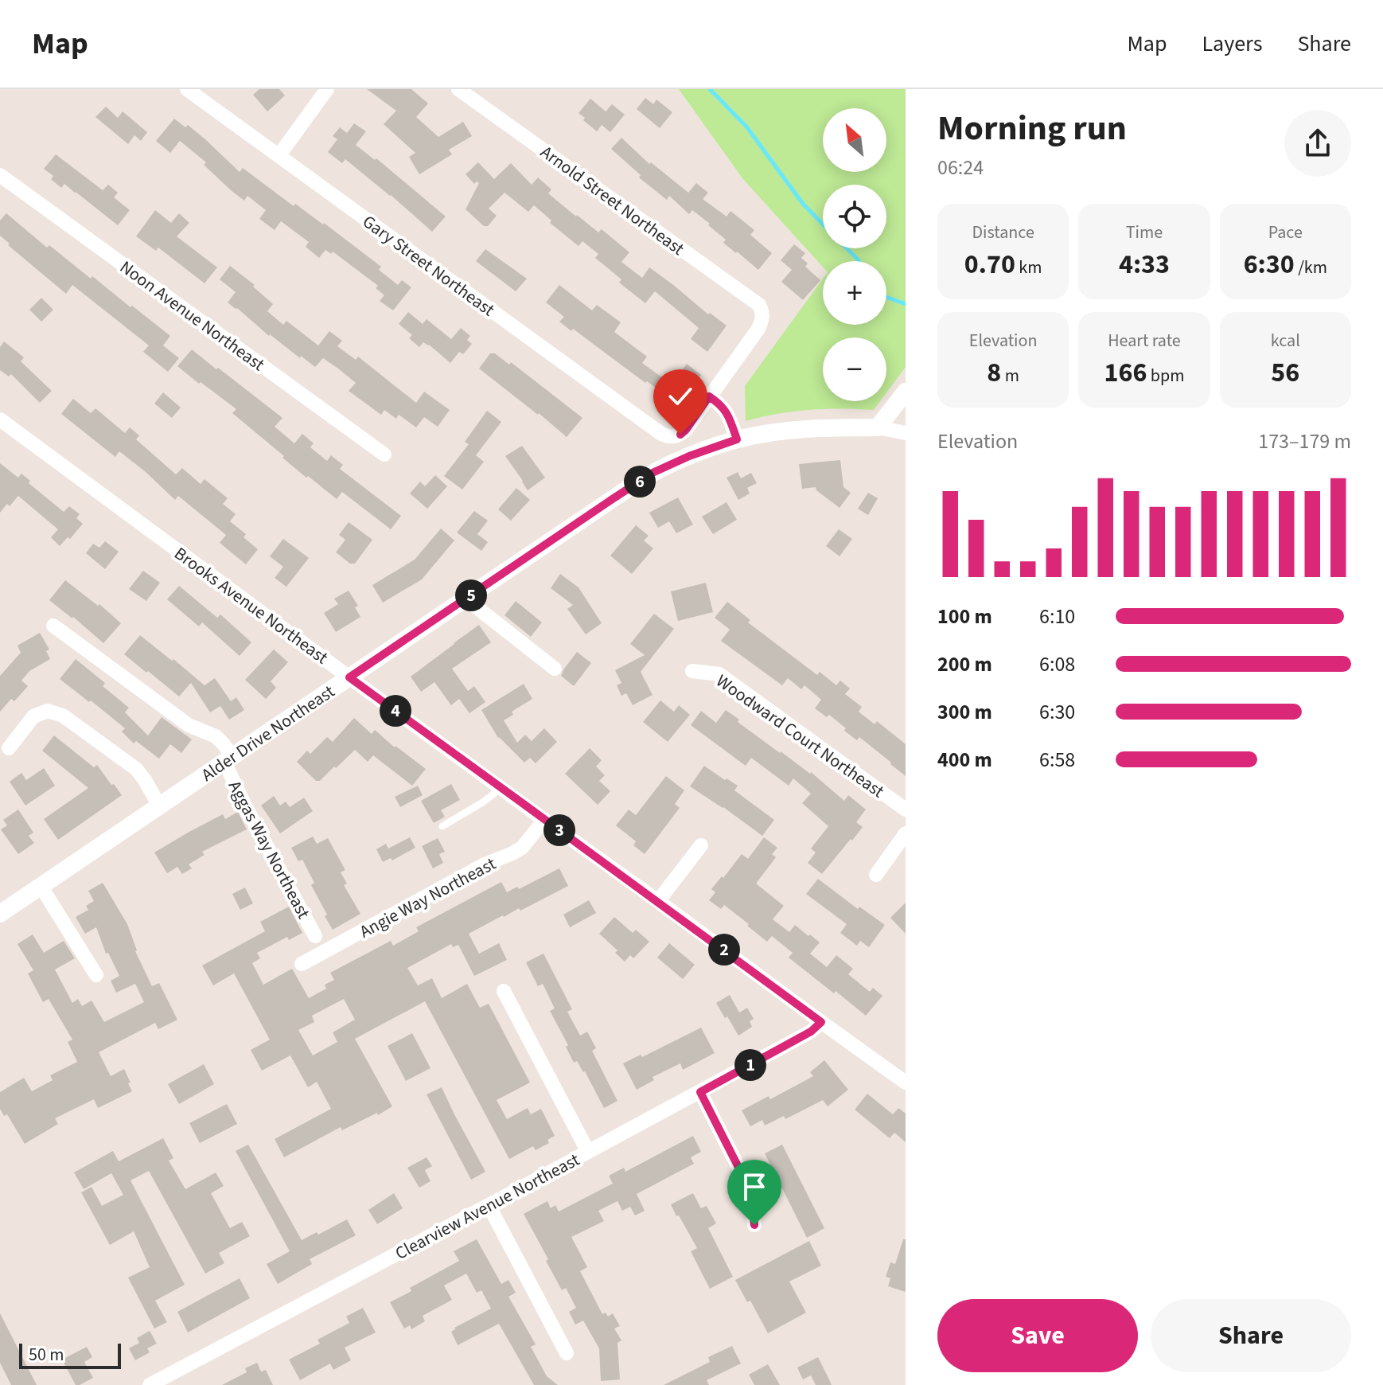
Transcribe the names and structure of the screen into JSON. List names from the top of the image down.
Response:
{
  "streets": {
    "street": [
      "Arnold Street Northeast",
      "Gary Street Northeast",
      "Noon Avenue Northeast",
      "Brooks Avenue Northeast",
      "Alder Drive Northeast",
      "Woodward Court Northeast",
      "Aggas Way Northeast",
      "Angie Way Northeast",
      "Clearview Avenue Northeast"
    ]
  },
  "crossings": [
    ["Arnold Street Northeast", "Gary Street Northeast"],
    ["Brooks Avenue Northeast", "Alder Drive Northeast"],
    ["Brooks Avenue Northeast", "Angie Way Northeast"],
    ["Brooks Avenue Northeast", "Clearview Avenue Northeast"],
    ["Alder Drive Northeast", "Aggas Way Northeast"]
  ],
  "scale_bar": "50 m",
  "north": "top left",
  "page": {
    "header": "Map",
    "nav": ["Map", "Layers", "Share"],
    "heading": ["Morning run", "06:24"],
    "map_buttons": ["+", "−"],
    "stats": [
      ["Distance", "0.70 km"],
      ["Time", "4:33"],
      ["Pace", "6:30 /km"],
      ["Elevation", "8 m"],
      ["Heart rate", "166 bpm"],
      ["kcal", "56"]
    ],
    "chart": ["Elevation", "173–179 m"],
    "pins": [
      "6",
      "5",
      "4",
      "3",
      "2",
      "1"
    ],
    "list": [
      {
        "name": "100 m",
        "note": "6:10"
      },
      {
        "name": "200 m",
        "note": "6:08"
      },
      {
        "name": "300 m",
        "note": "6:30"
      },
      {
        "name": "400 m",
        "note": "6:58"
      }
    ],
    "buttons": ["Save", "Share"],
    "scale": "50 m"
  }
}
